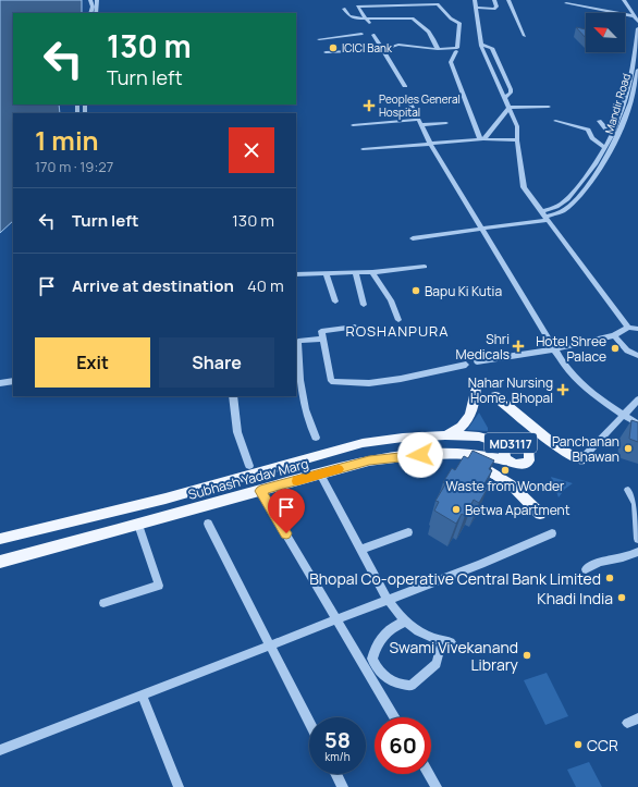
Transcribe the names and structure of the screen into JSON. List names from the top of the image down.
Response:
{
  "streets": {
    "main road": ["MD3117", "Subhash Yadav Marg"],
    "street": ["Mandir Road"]
  },
  "crossings": [
    ["MD3117", "Subhash Yadav Marg"]
  ],
  "districts": ["ROSHANPURA"],
  "places": {
    "other": [
      "ICICI Bank",
      "Bapu Ki Kutia",
      "Hotel Shree Palace",
      "Panchanan Bhawan",
      "Waste from Wonder",
      "Betwa Apartment",
      "Bhopal Co-operative Central Bank Limited",
      "Khadi India",
      "Swami Vivekanand Library",
      "CCR"
    ],
    "health": ["Peoples General Hospital", "Shri Medicals", "Nahar Nursing Home, Bhopal"]
  },
  "north": "top left",
  "page": {
    "turn": ["130 m", "Turn left"],
    "heading": ["1 min", "170 m · 19:27"],
    "list": [
      {
        "name": "Turn left",
        "value": "130 m"
      },
      {
        "name": "Arrive at destination",
        "value": "40 m"
      }
    ],
    "buttons": ["Exit", "Share"],
    "speed": "58 km/h",
    "limit": "60"
  }
}
